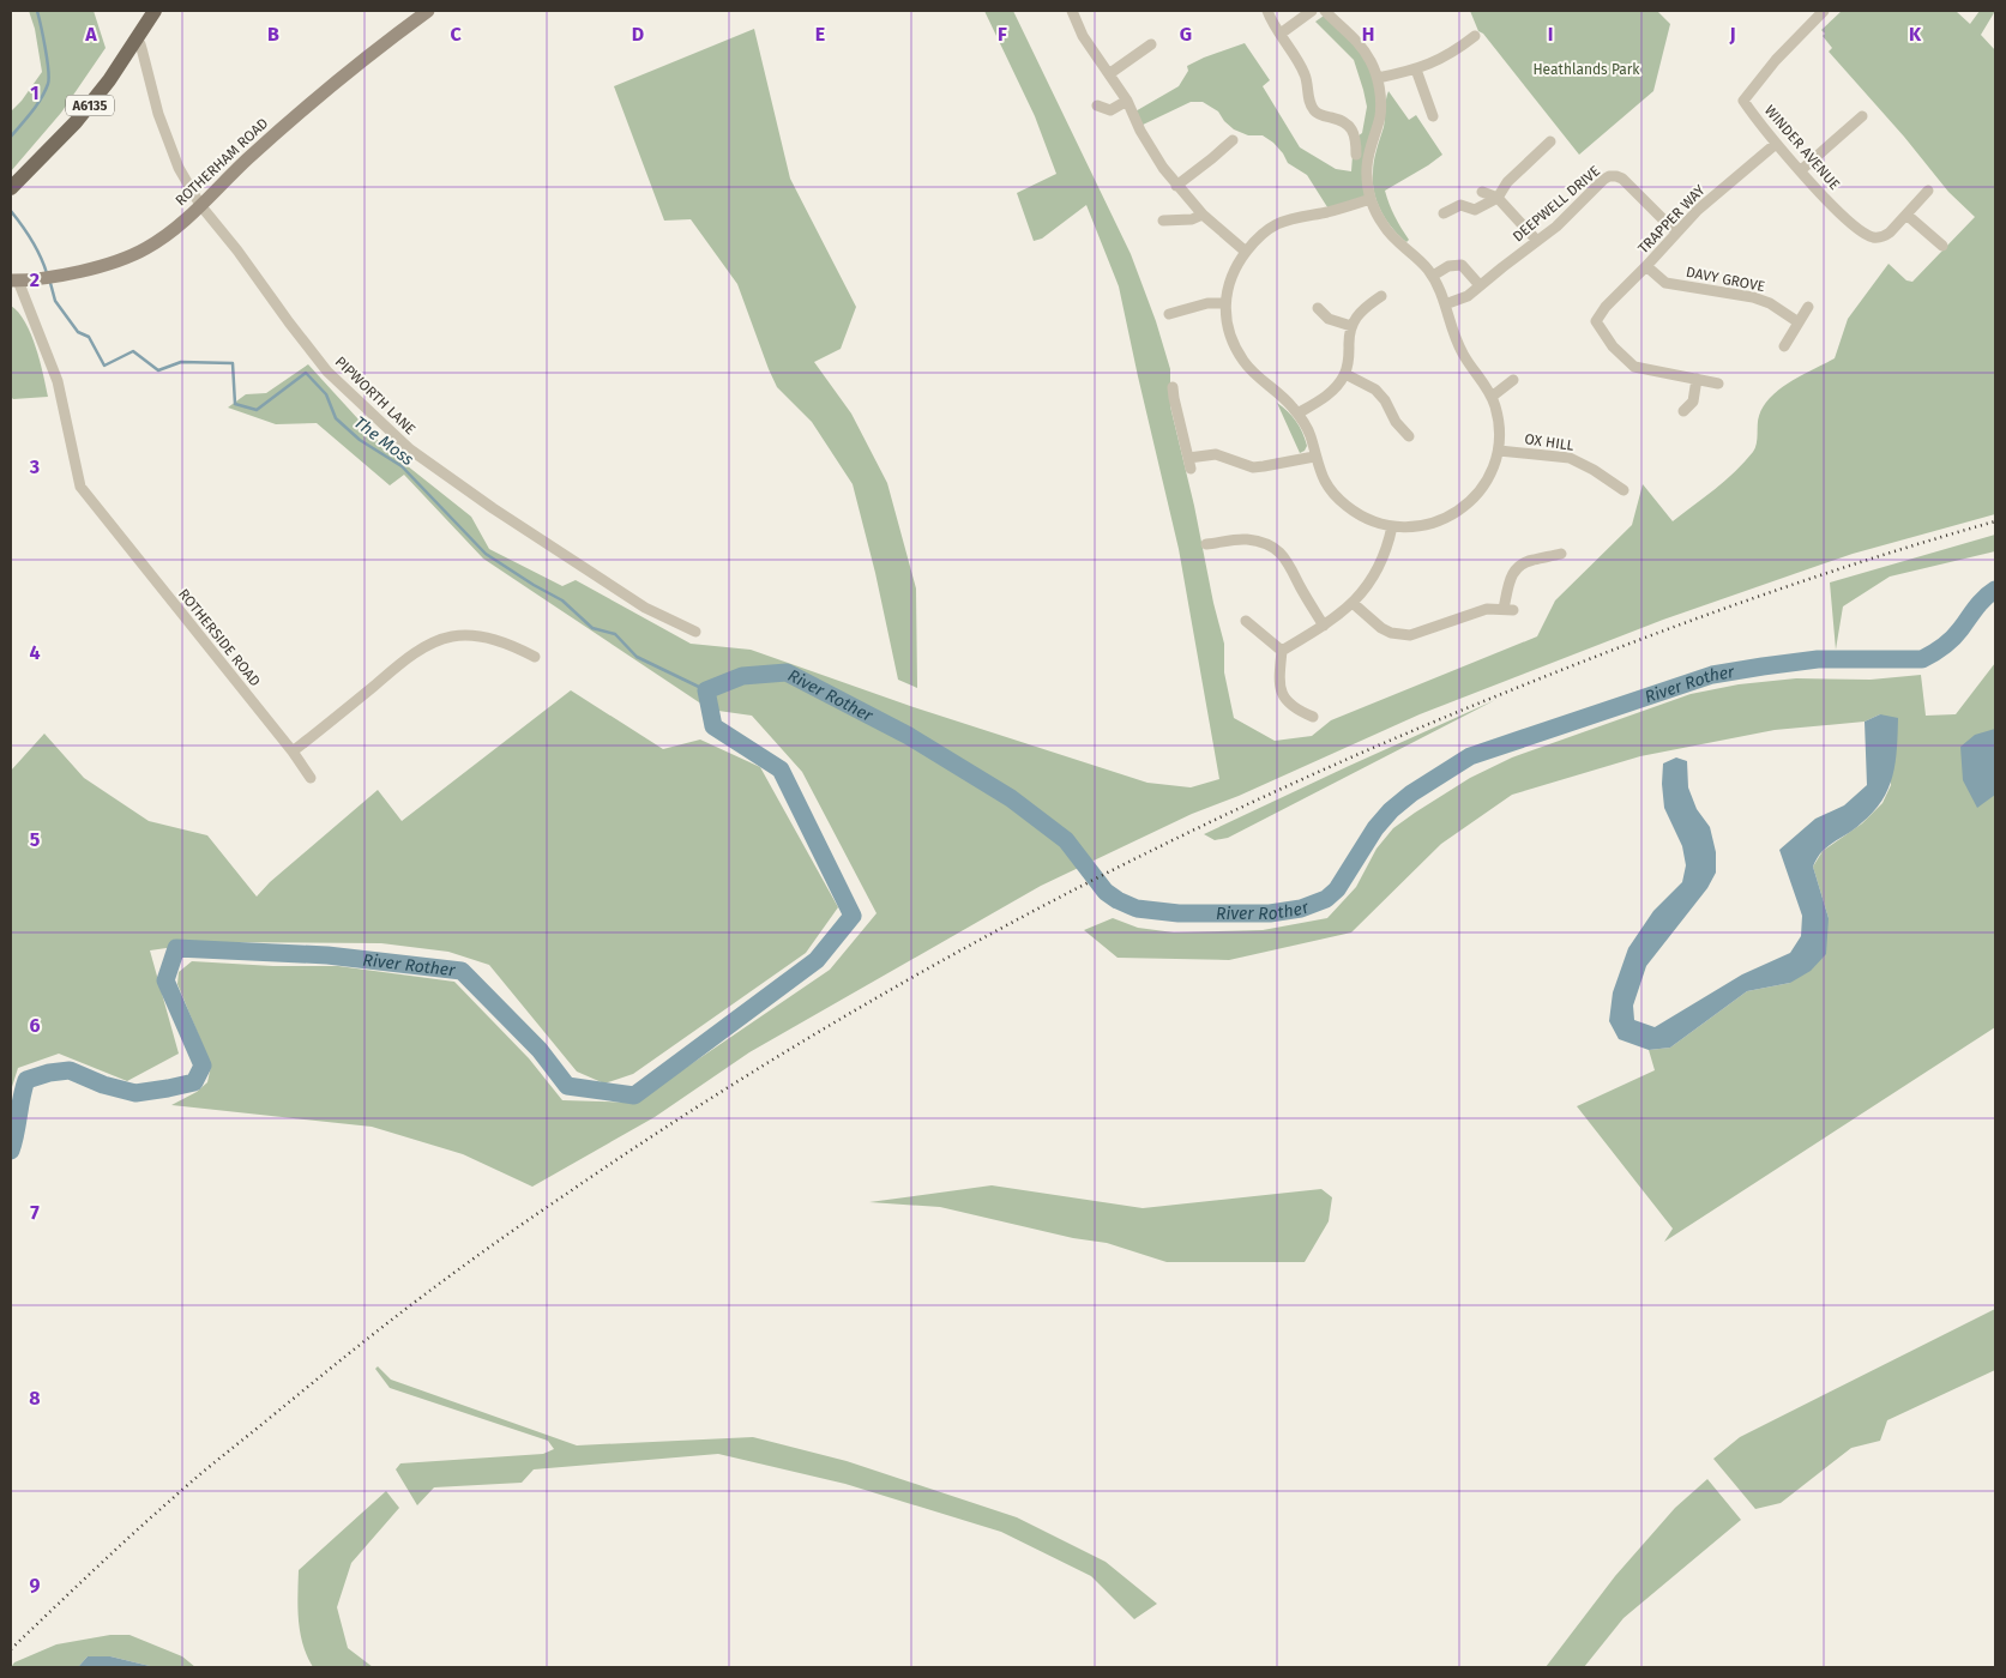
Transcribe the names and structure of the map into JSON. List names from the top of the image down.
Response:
{
  "streets": {
    "main road": ["A6135", "ROTHERHAM ROAD"],
    "street": [
      "WINDER AVENUE",
      "DEEPWELL DRIVE",
      "TRAPPER WAY",
      "DAVY GROVE",
      "PIPWORTH LANE",
      "OX HILL",
      "ROTHERSIDE ROAD"
    ]
  },
  "crossings": [
    ["A6135", "PIPWORTH LANE"],
    ["WINDER AVENUE", "TRAPPER WAY"],
    ["ROTHERHAM ROAD", "PIPWORTH LANE"],
    ["ROTHERHAM ROAD", "ROTHERSIDE ROAD"],
    ["DEEPWELL DRIVE", "TRAPPER WAY"],
    ["TRAPPER WAY", "DAVY GROVE"]
  ],
  "water": ["The Moss", "River Rother"],
  "parks": ["Heathlands Park"],
  "grid": {
    "columns": [
      "A",
      "B",
      "C",
      "D",
      "E",
      "F",
      "G",
      "H",
      "I",
      "J",
      "K"
    ],
    "rows": [
      "1",
      "2",
      "3",
      "4",
      "5",
      "6",
      "7",
      "8",
      "9"
    ]
  }
}
